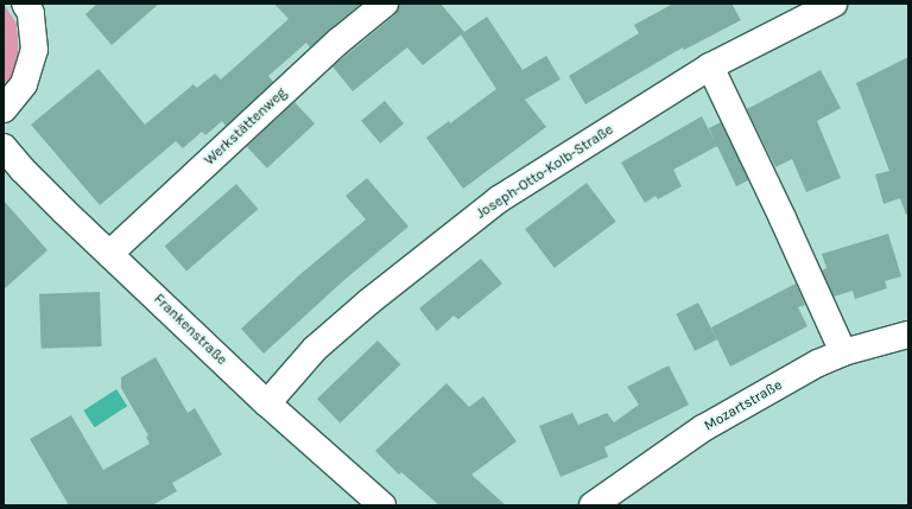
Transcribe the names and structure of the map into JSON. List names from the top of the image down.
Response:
{
  "streets": {
    "street": [
      "Werkstättenweg",
      "Joseph-Otto-Kolb-Straße",
      "Frankenstraße",
      "Mozartstraße"
    ]
  },
  "crossings": [
    ["Werkstättenweg", "Frankenstraße"],
    ["Joseph-Otto-Kolb-Straße", "Frankenstraße"]
  ]
}
